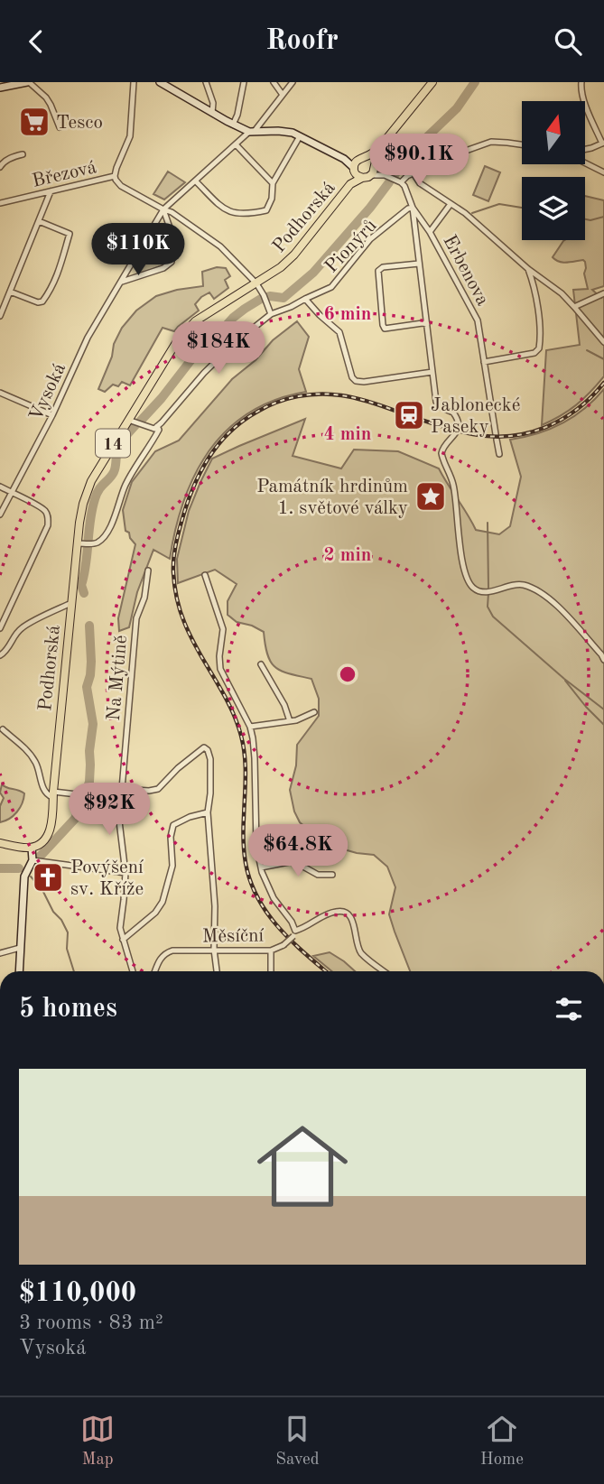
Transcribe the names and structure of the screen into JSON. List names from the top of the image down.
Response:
{
  "streets": {
    "main road": ["Podhorská", "14"],
    "street": [
      "Březová",
      "Pionýrů",
      "Erbenova",
      "Vysoká",
      "Na Mýtině",
      "Měsíční"
    ]
  },
  "crossings": [
    ["Podhorská", "Pionýrů"],
    ["Podhorská", "14"],
    ["Pionýrů", "Erbenova"]
  ],
  "places": {
    "supermarket": ["Tesco"],
    "station": ["Jablonecké Paseky"],
    "place": ["Památník hrdinům 1. světové války"],
    "church": ["Povýšení sv. Kříže"]
  },
  "north": "top",
  "page": {
    "header": "Roofr",
    "price": [
      "$90.1K",
      "$110K",
      "$184K",
      "$92K",
      "$64.8K"
    ],
    "heading": "5 homes",
    "list": [
      {
        "name": "$110,000",
        "note": "3 rooms · 83 m² · Vysoká"
      }
    ],
    "tabs": ["Map", "Saved", "Home"]
  },
  "rings": ["6 min", "4 min", "2 min"]
}
